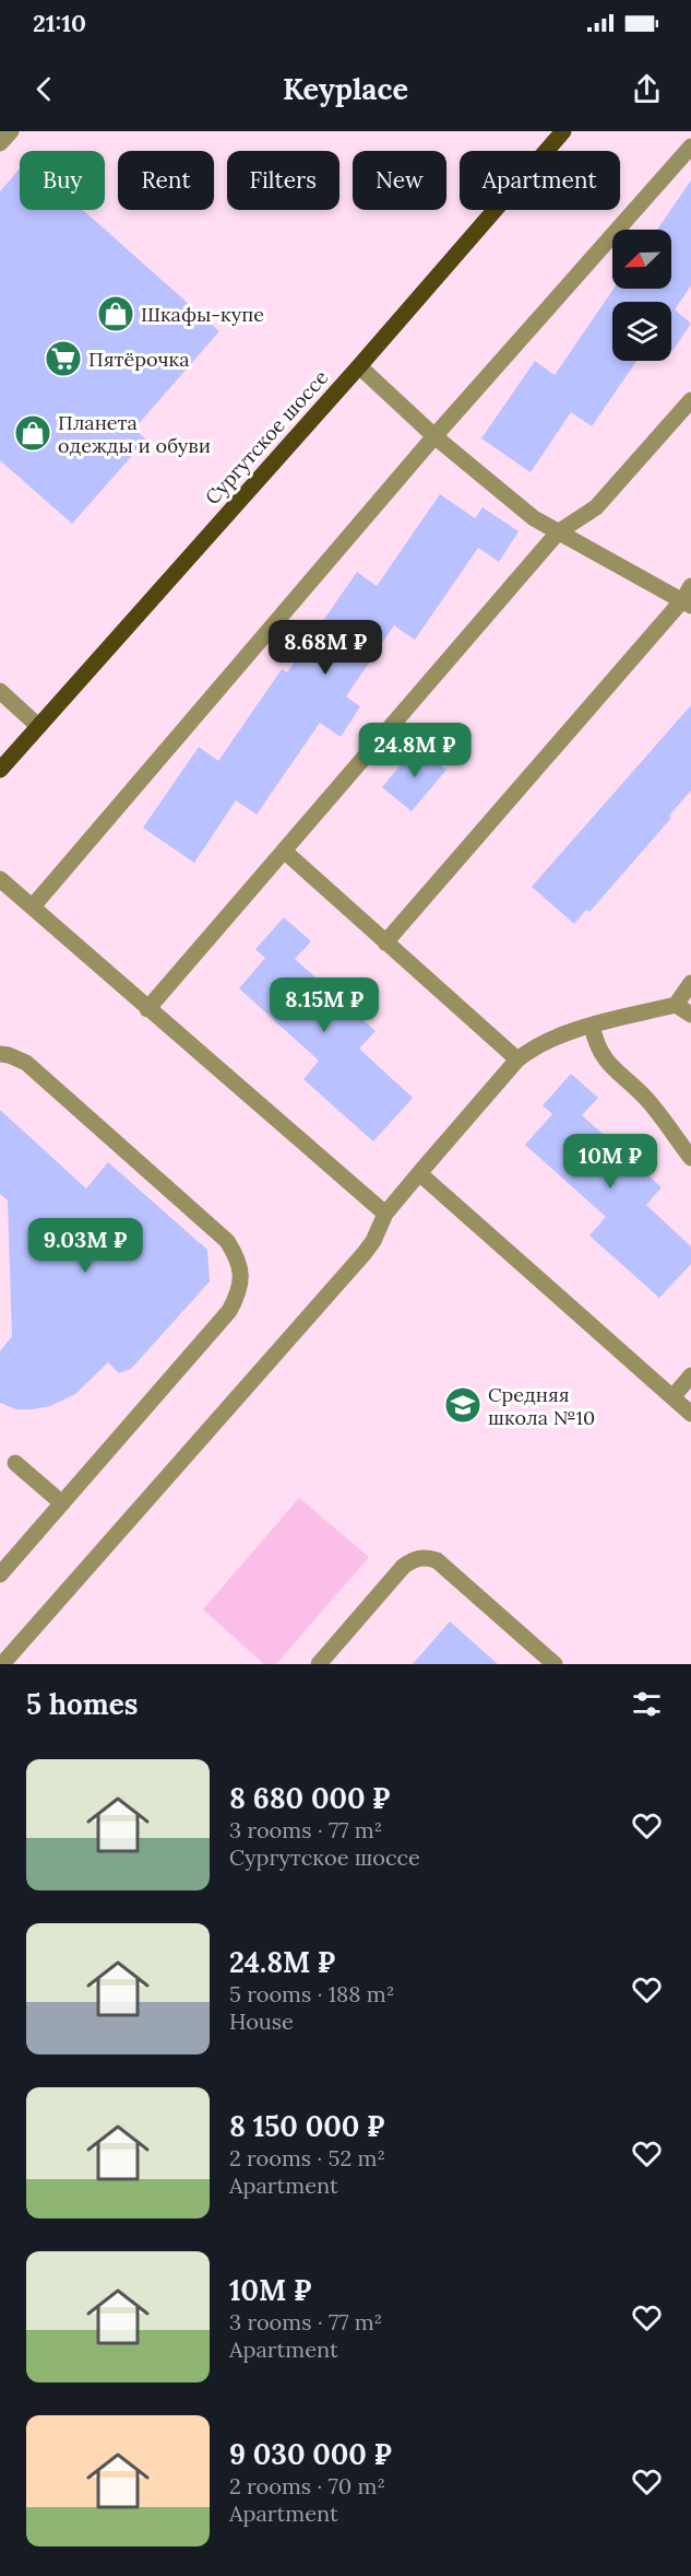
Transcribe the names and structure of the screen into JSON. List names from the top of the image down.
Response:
{
  "streets": {
    "main road": ["Сургутское шоссе"]
  },
  "places": {
    "shop": ["Шкафы-купе", "Планета одежды и обуви"],
    "supermarket": ["Пятёрочка"],
    "school or university": ["Средняя школа №10"]
  },
  "north": "bottom left",
  "page": {
    "status": "21:10",
    "header": "Keyplace",
    "chip": [
      "Buy",
      "Rent",
      "Filters",
      "New",
      "Apartment"
    ],
    "price": [
      "8.68M ₽",
      "24.8M ₽",
      "8.15M ₽",
      "10M ₽",
      "9.03M ₽"
    ],
    "heading": "5 homes",
    "list": [
      {
        "name": "8 680 000 ₽",
        "note": "3 rooms · 77 m² · Сургутское шоссе"
      },
      {
        "name": "24.8M ₽",
        "note": "5 rooms · 188 m² · House"
      },
      {
        "name": "8 150 000 ₽",
        "note": "2 rooms · 52 m² · Apartment"
      },
      {
        "name": "10M ₽",
        "note": "3 rooms · 77 m² · Apartment"
      },
      {
        "name": "9 030 000 ₽",
        "note": "2 rooms · 70 m² · Apartment"
      }
    ]
  }
}
